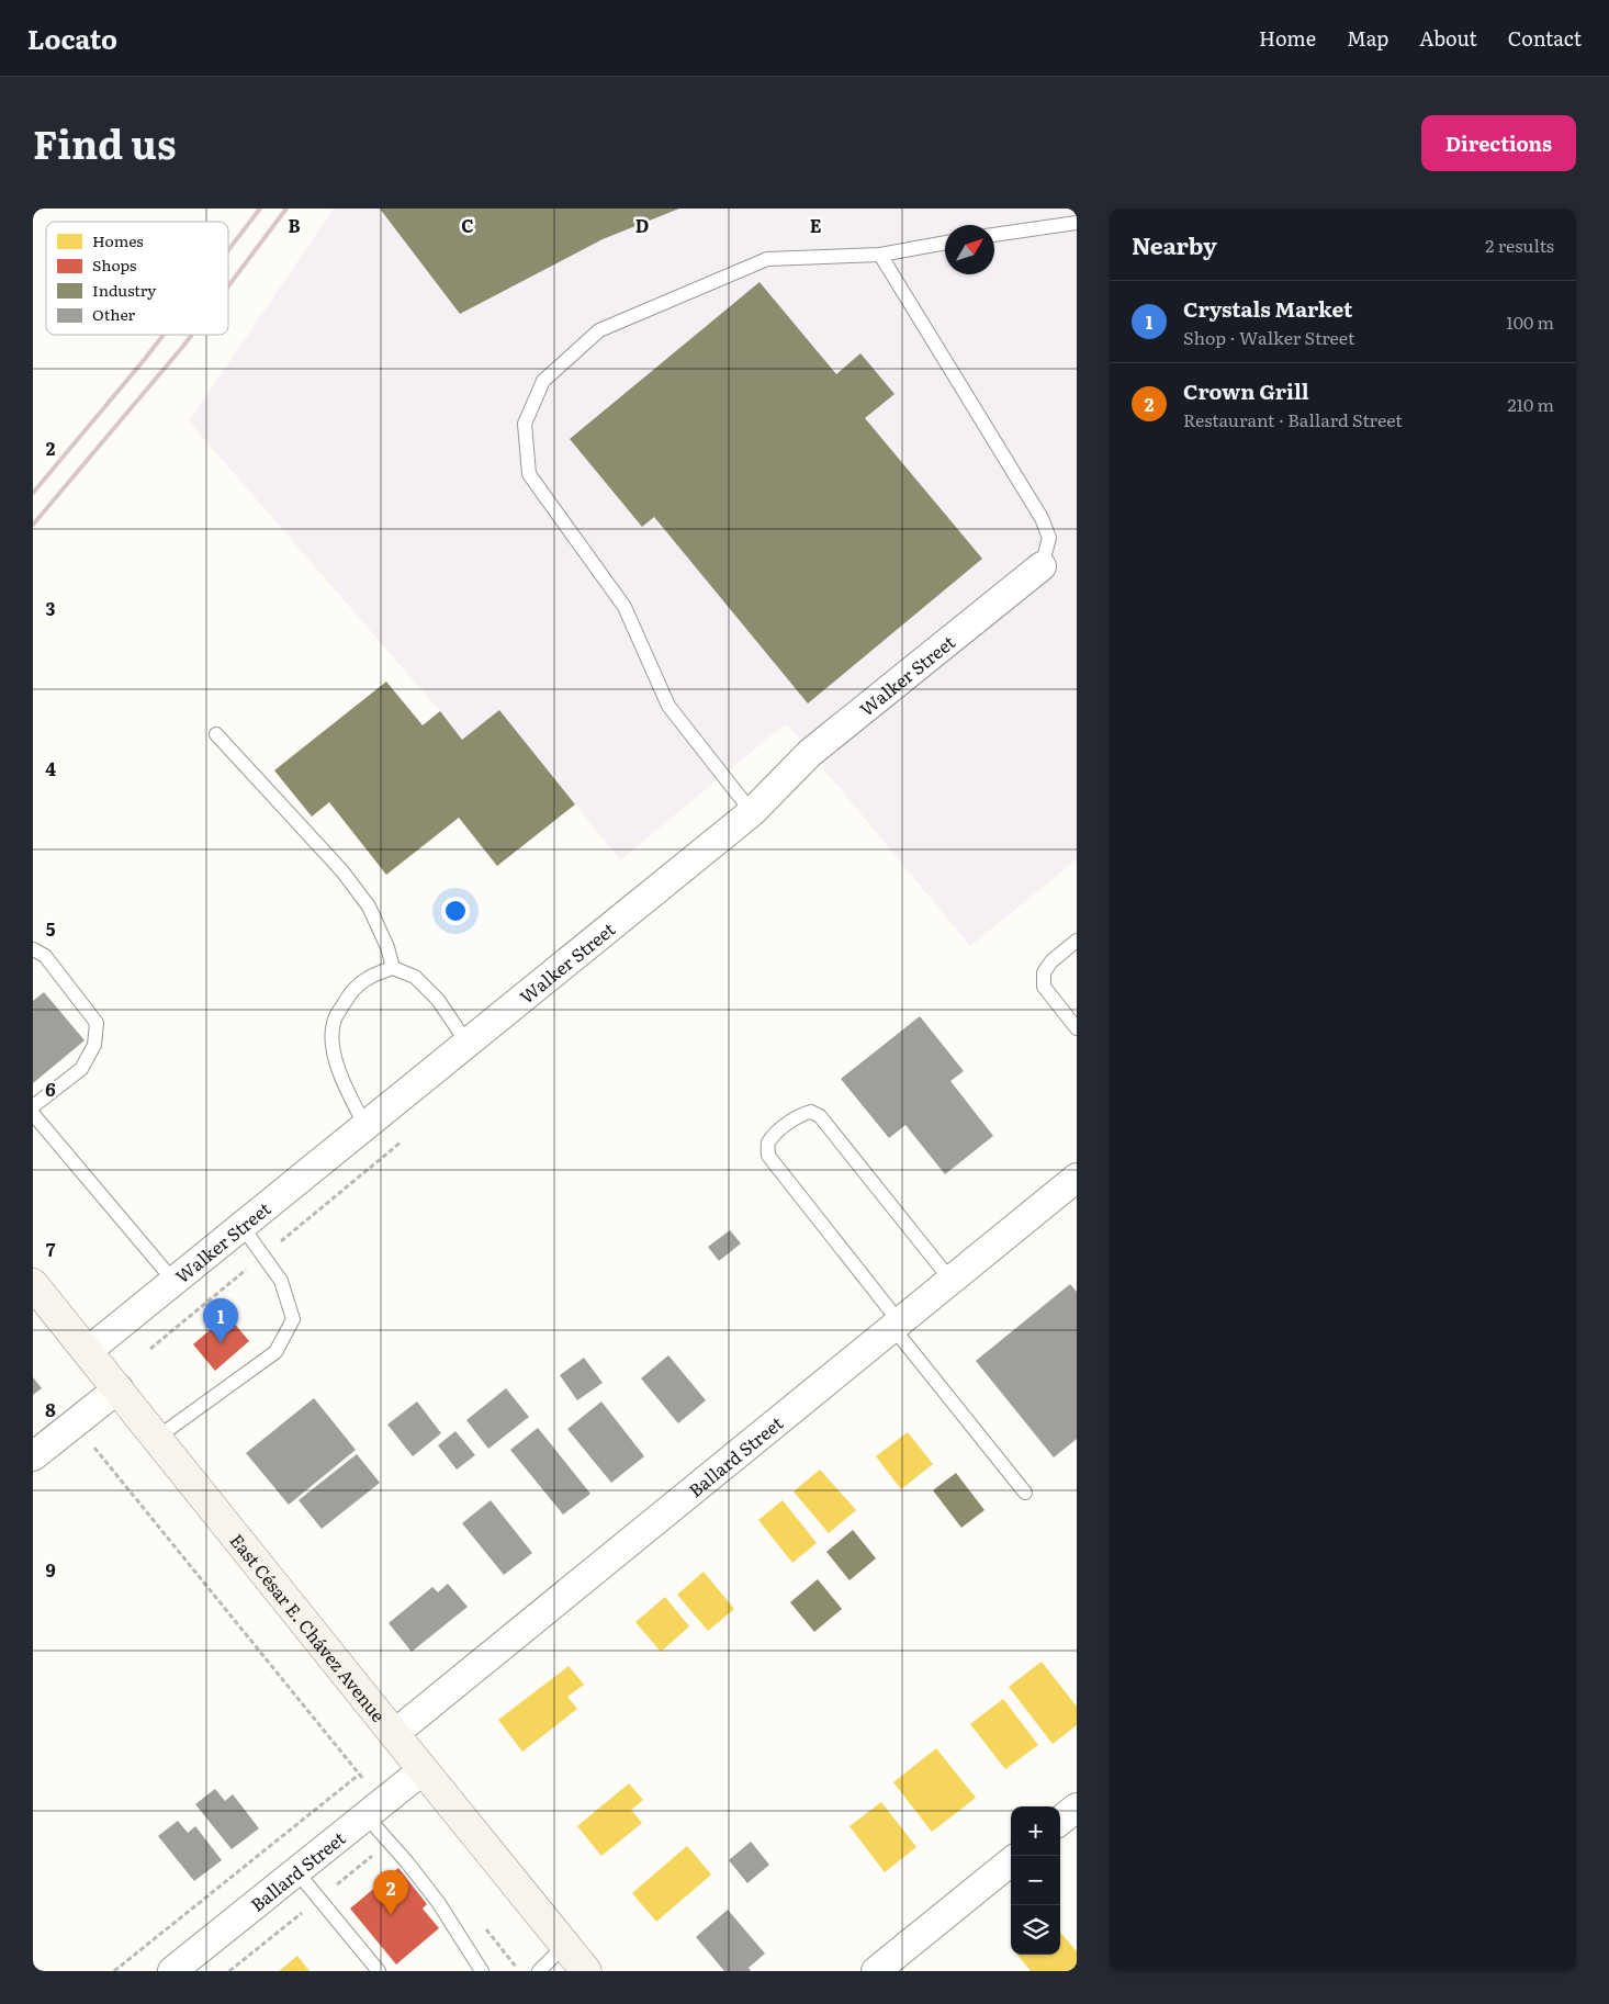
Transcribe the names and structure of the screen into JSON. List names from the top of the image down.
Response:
{
  "streets": {
    "street": ["Walker Street", "Ballard Street", "East César E. Chávez Avenue"]
  },
  "crossings": [
    ["Walker Street", "East César E. Chávez Avenue"],
    ["Ballard Street", "East César E. Chávez Avenue"]
  ],
  "legend": [
    "Homes",
    "Shops",
    "Industry",
    "Other"
  ],
  "north": "top right",
  "page": {
    "header": "Locato",
    "nav": [
      "Home",
      "Map",
      "About",
      "Contact"
    ],
    "title": "Find us",
    "buttons": "Directions",
    "heading": ["Nearby", "2 results"],
    "list": [
      {
        "mark": "1",
        "name": "Crystals Market",
        "note": "Shop · Walker Street",
        "value": "100 m"
      },
      {
        "mark": "2",
        "name": "Crown Grill",
        "note": "Restaurant · Ballard Street",
        "value": "210 m"
      }
    ],
    "pins": ["1", "2"],
    "map_buttons": ["+", "−"]
  },
  "grid": {
    "columns": [
      "B",
      "C",
      "D",
      "E"
    ],
    "rows": [
      "2",
      "3",
      "4",
      "5",
      "6",
      "7",
      "8",
      "9"
    ]
  }
}
